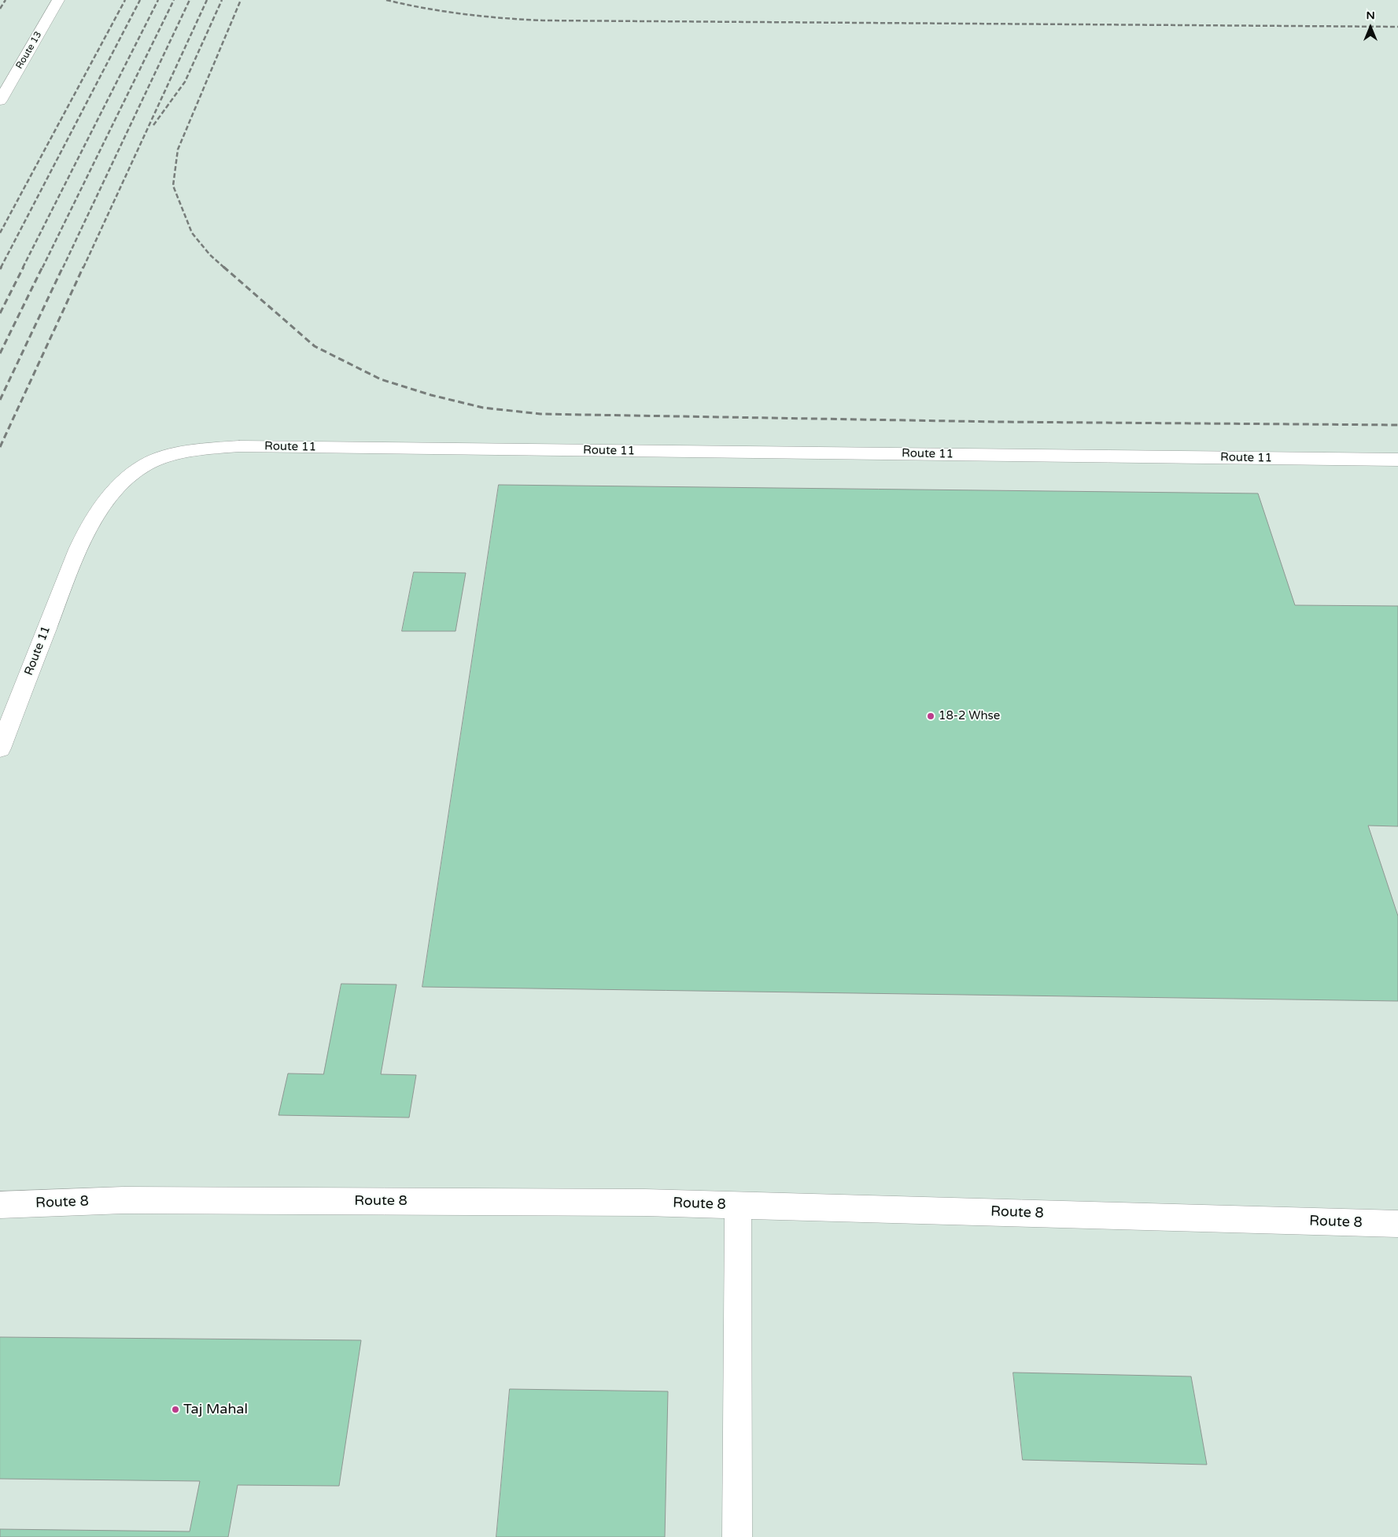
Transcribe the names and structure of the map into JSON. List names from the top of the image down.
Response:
{
  "streets": {
    "street": ["Route 13", "Route 11", "Route 8"]
  },
  "places": ["18-2 Whse", "Taj Mahal"],
  "north": "top"
}
